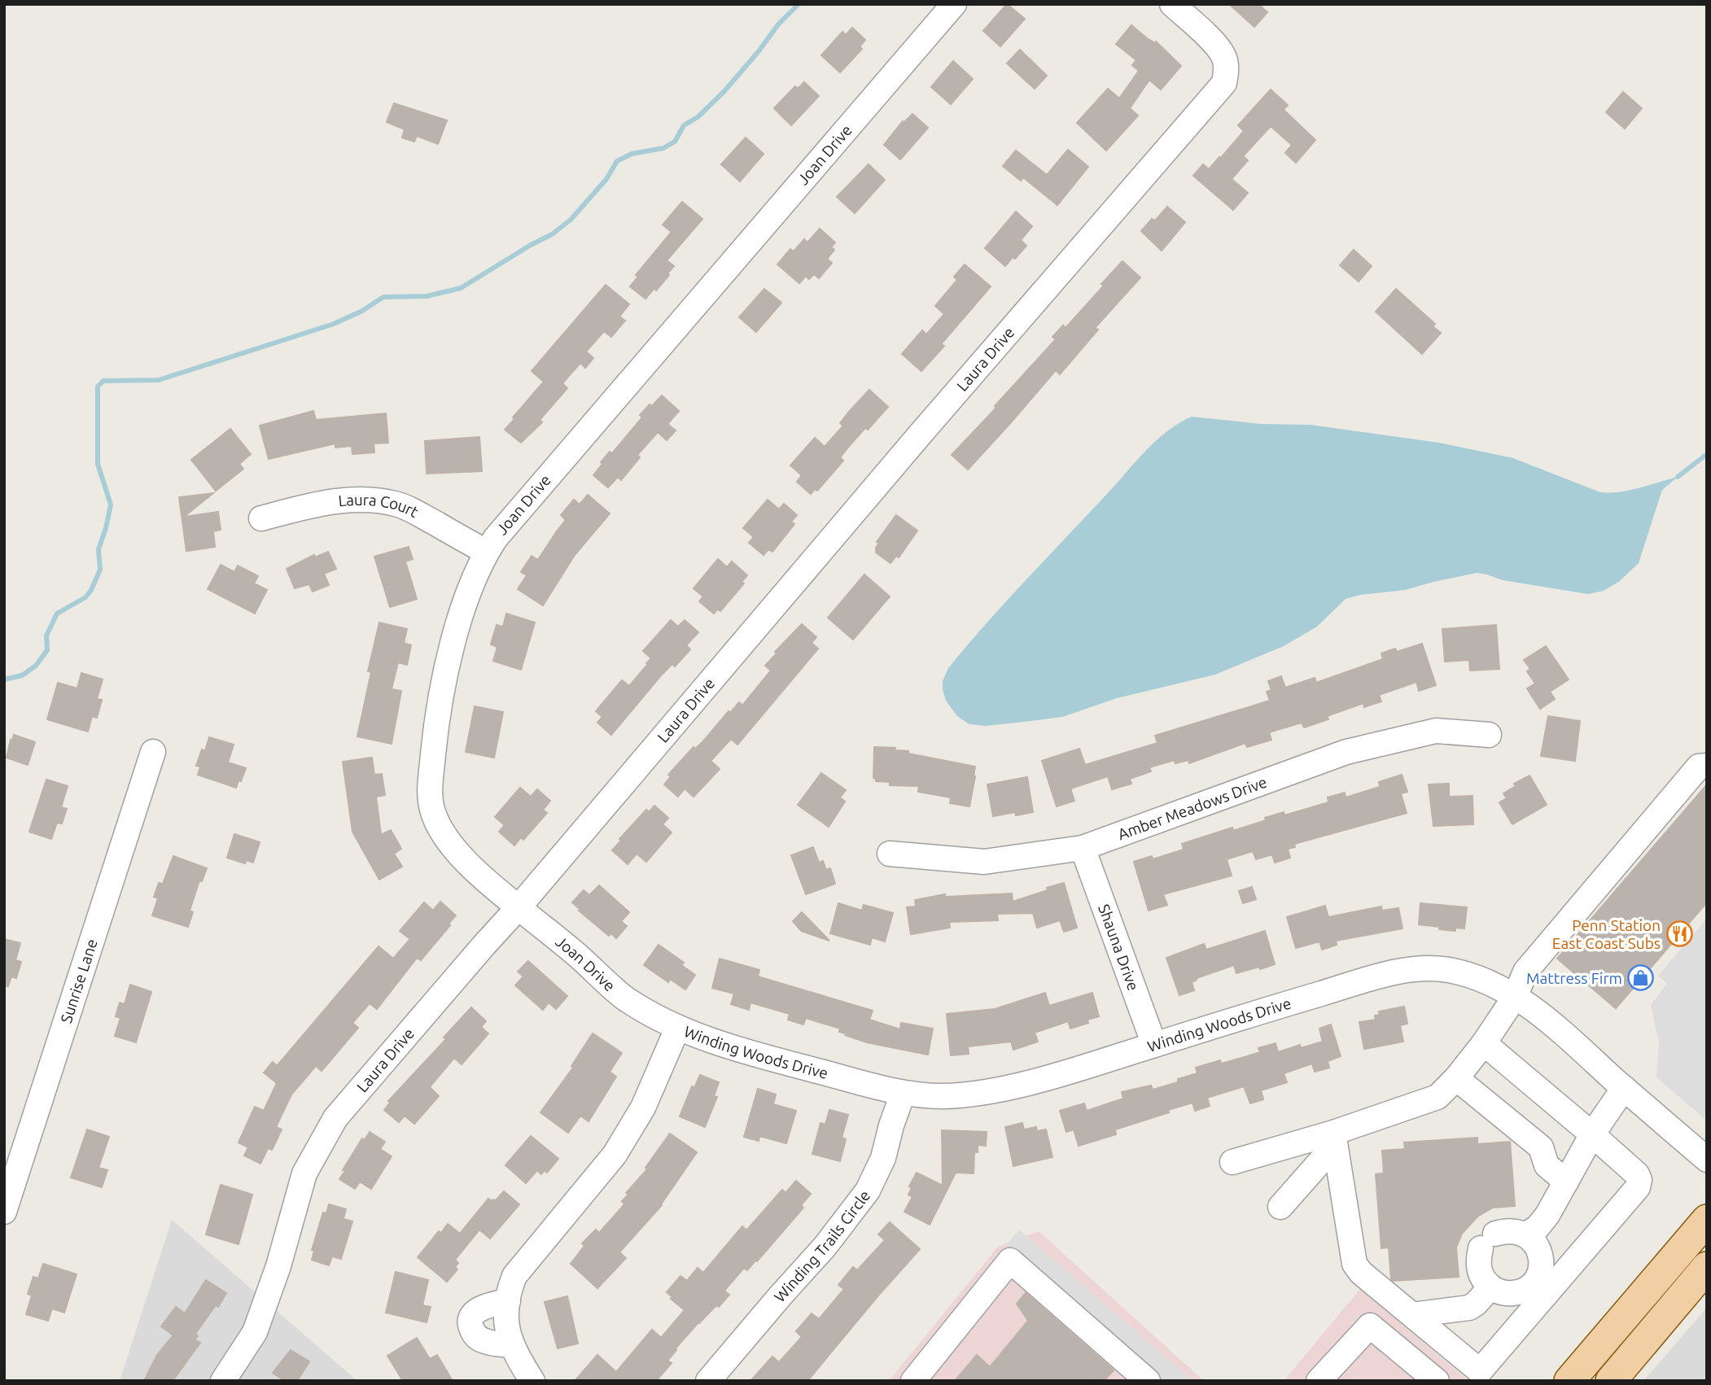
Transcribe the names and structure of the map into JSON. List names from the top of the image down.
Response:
{
  "streets": {
    "street": [
      "Joan Drive",
      "Laura Drive",
      "Laura Court",
      "Amber Meadows Drive",
      "Shauna Drive",
      "Sunrise Lane",
      "Winding Woods Drive",
      "Winding Trails Circle"
    ]
  },
  "crossings": [
    ["Joan Drive", "Laura Drive"],
    ["Joan Drive", "Laura Court"],
    ["Joan Drive", "Winding Woods Drive"],
    ["Amber Meadows Drive", "Shauna Drive"],
    ["Shauna Drive", "Winding Woods Drive"],
    ["Winding Woods Drive", "Winding Trails Circle"]
  ],
  "places": {
    "restaurant": ["Penn Station East Coast Subs"],
    "shop": ["Mattress Firm"]
  }
}
